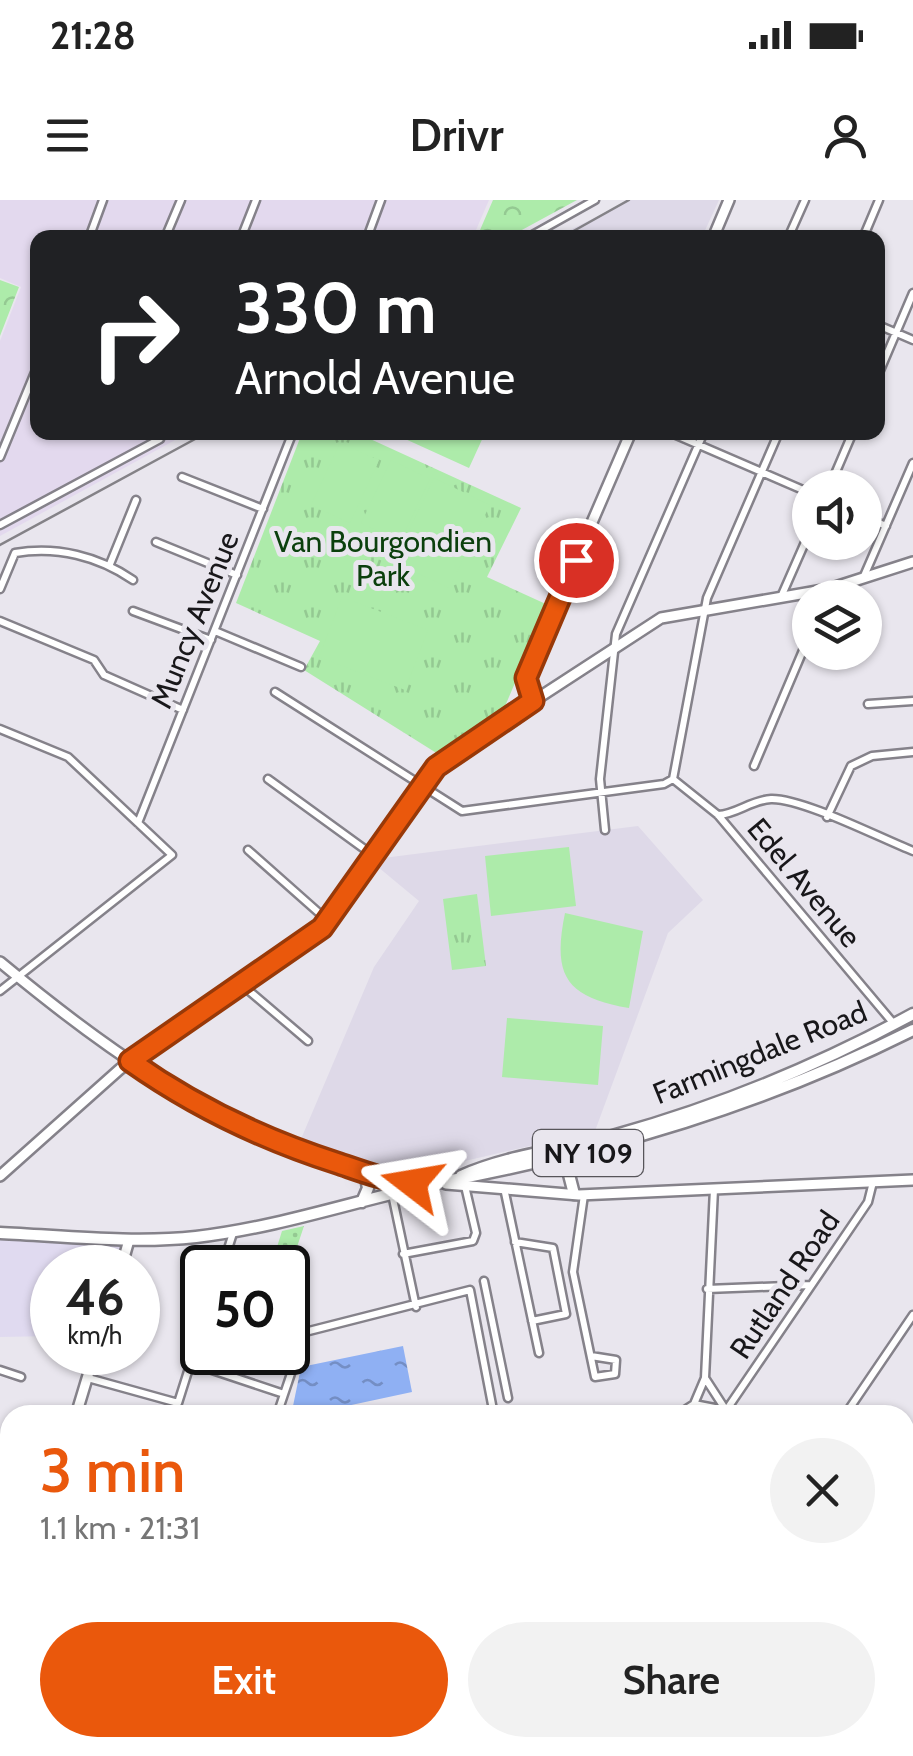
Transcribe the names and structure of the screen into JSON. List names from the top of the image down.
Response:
{
  "streets": {
    "main road": ["Farmingdale Road", "NY 109"],
    "street": ["Muncy Avenue", "Edel Avenue", "Rutland Road"]
  },
  "crossings": [
    ["Edel Avenue", "Farmingdale Road"],
    ["Farmingdale Road", "NY 109"]
  ],
  "parks": ["Van Bourgondien Park"],
  "page": {
    "status": "21:28",
    "header": "Drivr",
    "turn": ["330 m", "Arnold Avenue"],
    "speed": "46 km/h",
    "limit": "50",
    "heading": ["3 min", "1.1 km · 21:31"],
    "buttons": ["Exit", "Share"]
  }
}
